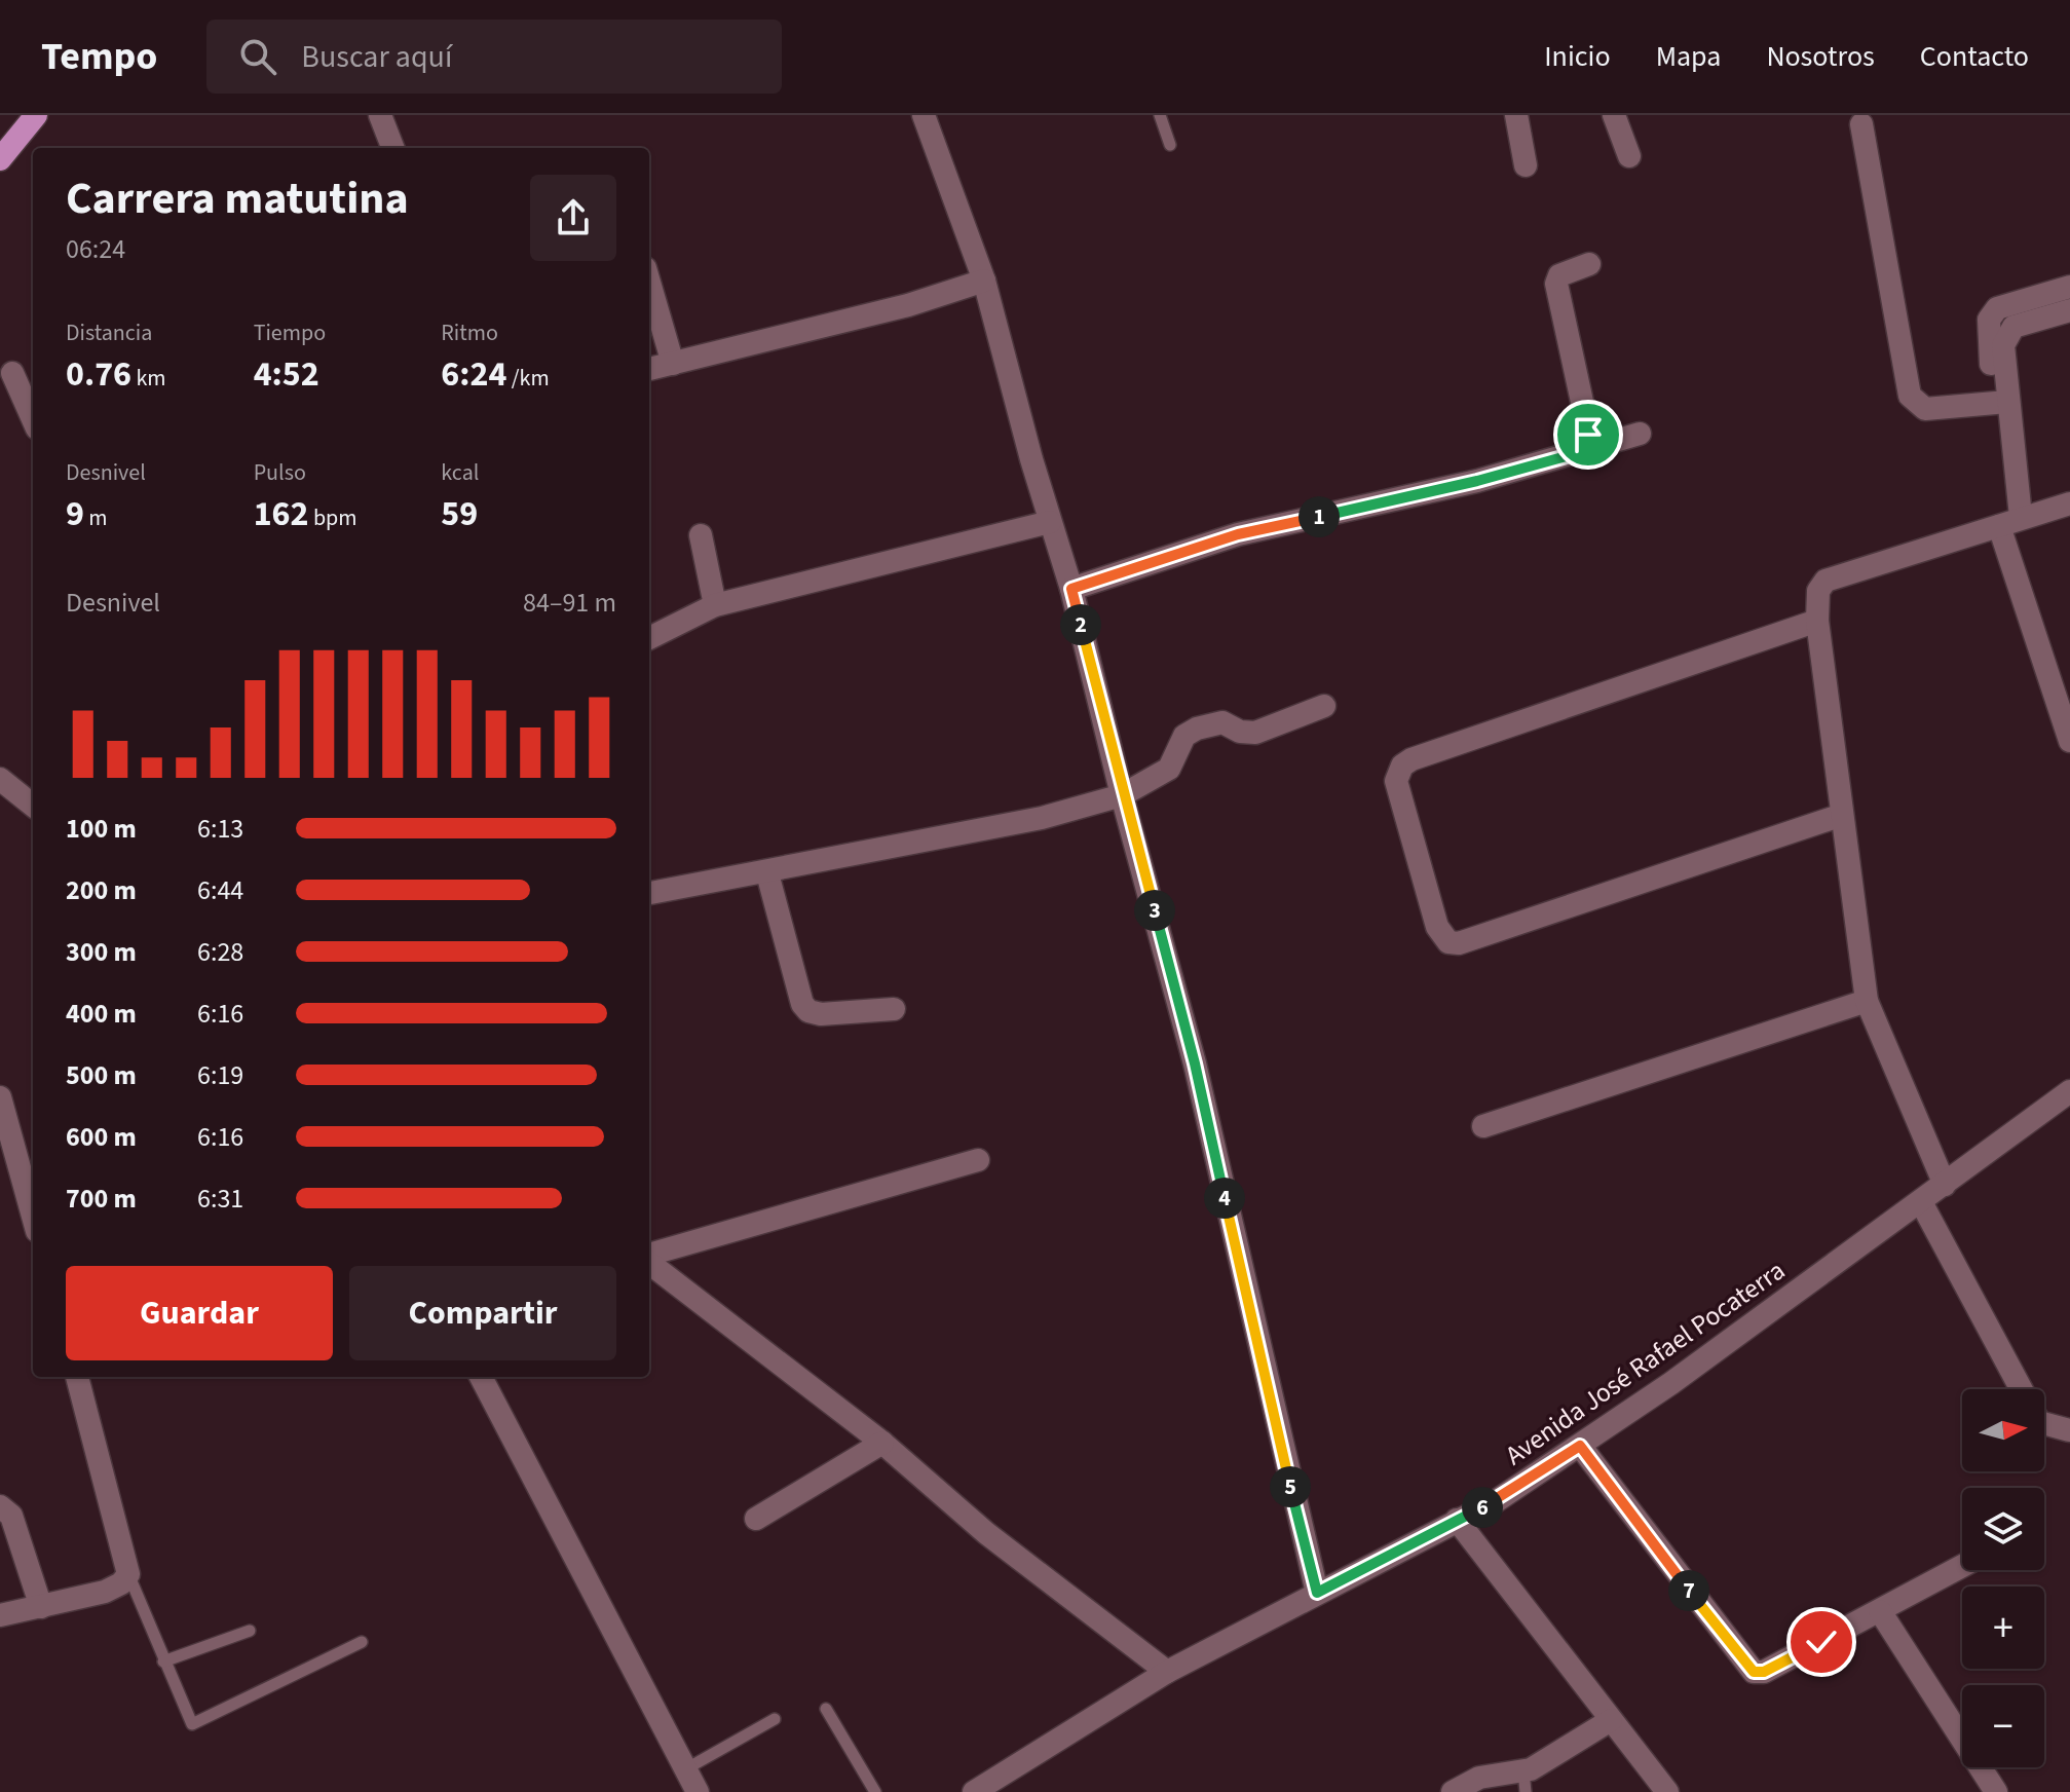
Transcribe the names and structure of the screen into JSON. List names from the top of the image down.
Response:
{
  "streets": {
    "street": ["Avenida José Rafael Pocaterra"]
  },
  "north": "right",
  "page": {
    "header": "Tempo",
    "search": "Buscar aquí",
    "nav": [
      "Inicio",
      "Mapa",
      "Nosotros",
      "Contacto"
    ],
    "heading": ["Carrera matutina", "06:24"],
    "stats": [
      ["Distancia", "0.76 km"],
      ["Tiempo", "4:52"],
      ["Ritmo", "6:24 /km"],
      ["Desnivel", "9 m"],
      ["Pulso", "162 bpm"],
      ["kcal", "59"]
    ],
    "pins": [
      "1",
      "2",
      "3",
      "4",
      "5",
      "6",
      "7"
    ],
    "chart": ["Desnivel", "84–91 m"],
    "list": [
      {
        "name": "100 m",
        "note": "6:13"
      },
      {
        "name": "200 m",
        "note": "6:44"
      },
      {
        "name": "300 m",
        "note": "6:28"
      },
      {
        "name": "400 m",
        "note": "6:16"
      },
      {
        "name": "500 m",
        "note": "6:19"
      },
      {
        "name": "600 m",
        "note": "6:16"
      },
      {
        "name": "700 m",
        "note": "6:31"
      }
    ],
    "buttons": ["Guardar", "Compartir"],
    "map_buttons": ["+", "−"]
  }
}
